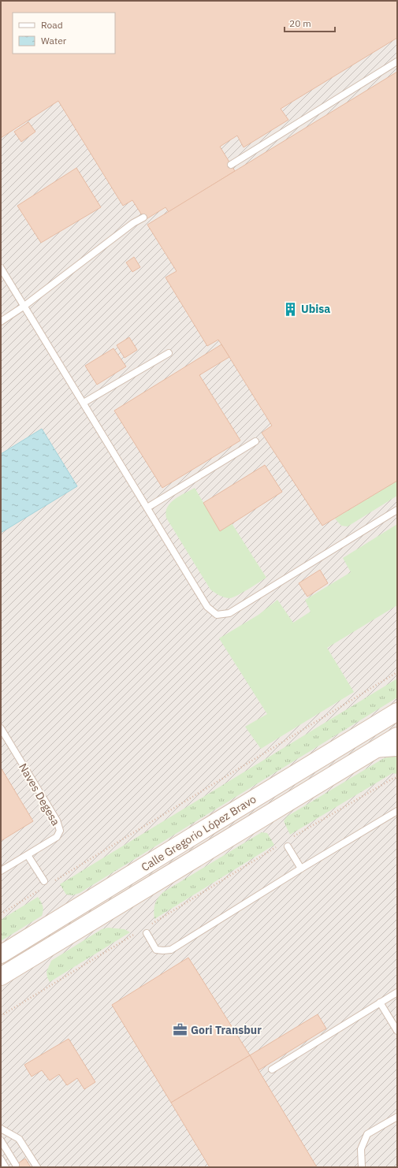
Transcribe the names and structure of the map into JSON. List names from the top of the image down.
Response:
{
  "streets": {
    "main road": ["Calle Gregorio López Bravo"],
    "lane": ["Naves Degesa"]
  },
  "places": {
    "building": ["Ubisa"],
    "office": ["Gori Transbur"]
  },
  "legend": ["Road", "Water"],
  "scale_bar": "20 m"
}
